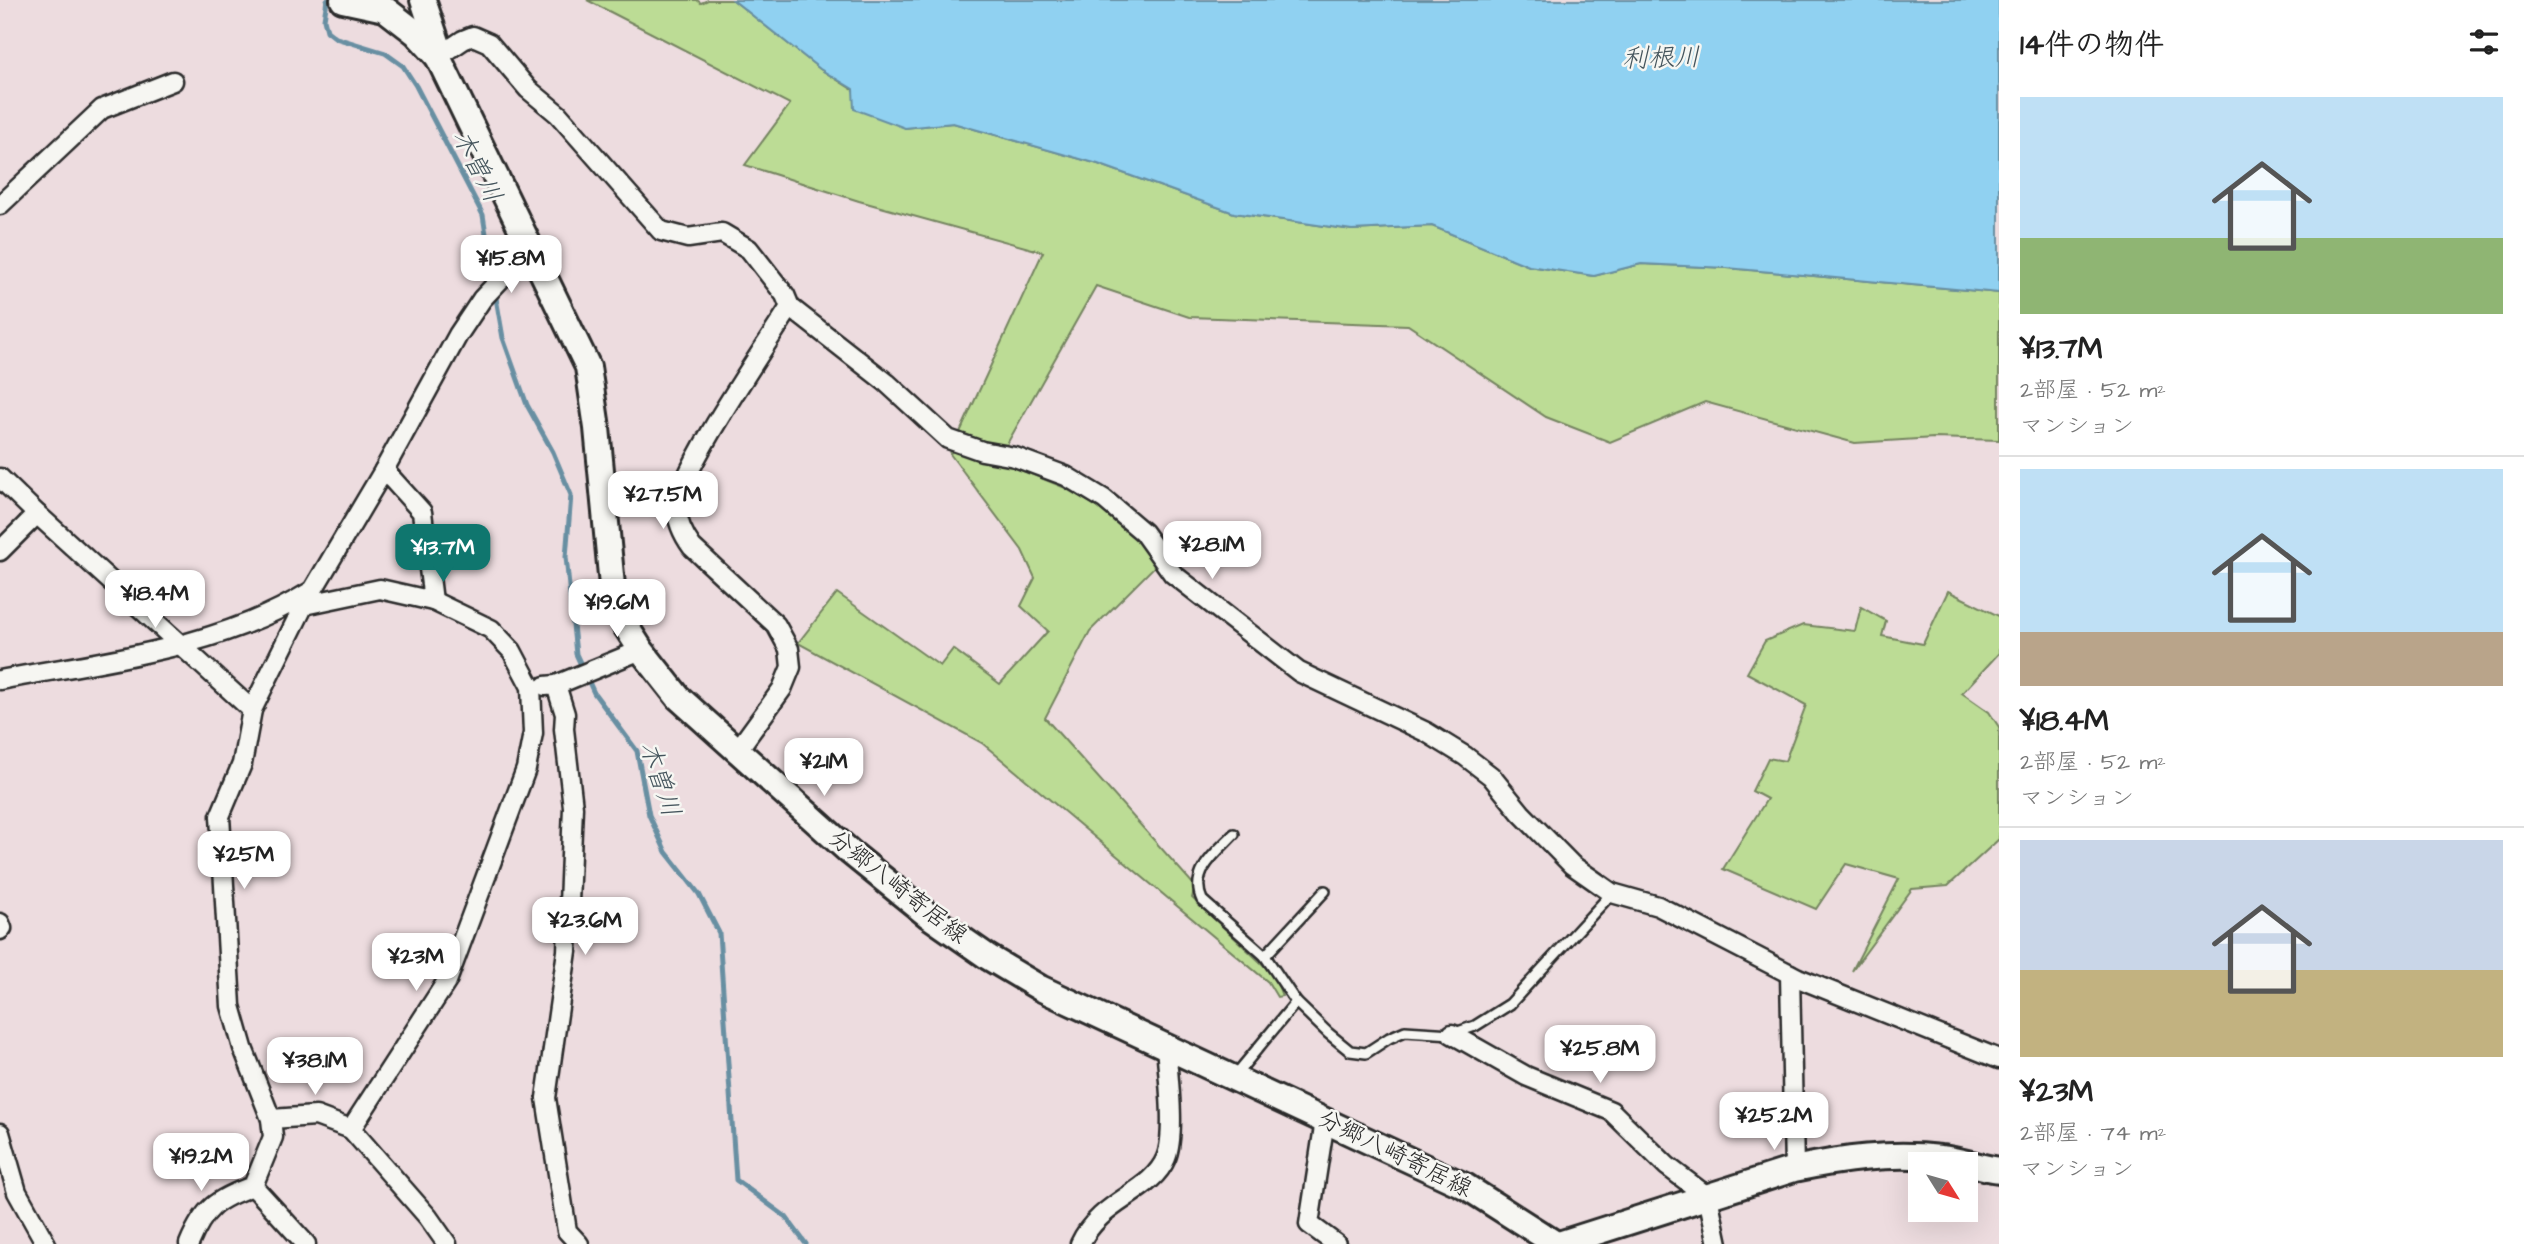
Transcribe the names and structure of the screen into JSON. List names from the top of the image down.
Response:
{
  "streets": {
    "main road": ["分郷八崎寄居線"]
  },
  "water": ["利根川", "木曽川"],
  "north": "bottom right",
  "page": {
    "heading": "14件の物件",
    "list": [
      {
        "name": "¥13.7M",
        "note": "2部屋 · 52 m² · マンション"
      },
      {
        "name": "¥18.4M",
        "note": "2部屋 · 52 m² · マンション"
      },
      {
        "name": "¥23M",
        "note": "2部屋 · 74 m² · マンション"
      }
    ],
    "price": [
      "¥15.8M",
      "¥27.5M",
      "¥28.1M",
      "¥13.7M",
      "¥18.4M",
      "¥19.6M",
      "¥21M",
      "¥25M",
      "¥23.6M",
      "¥23M",
      "¥25.8M",
      "¥38.1M",
      "¥25.2M",
      "¥19.2M"
    ]
  }
}
